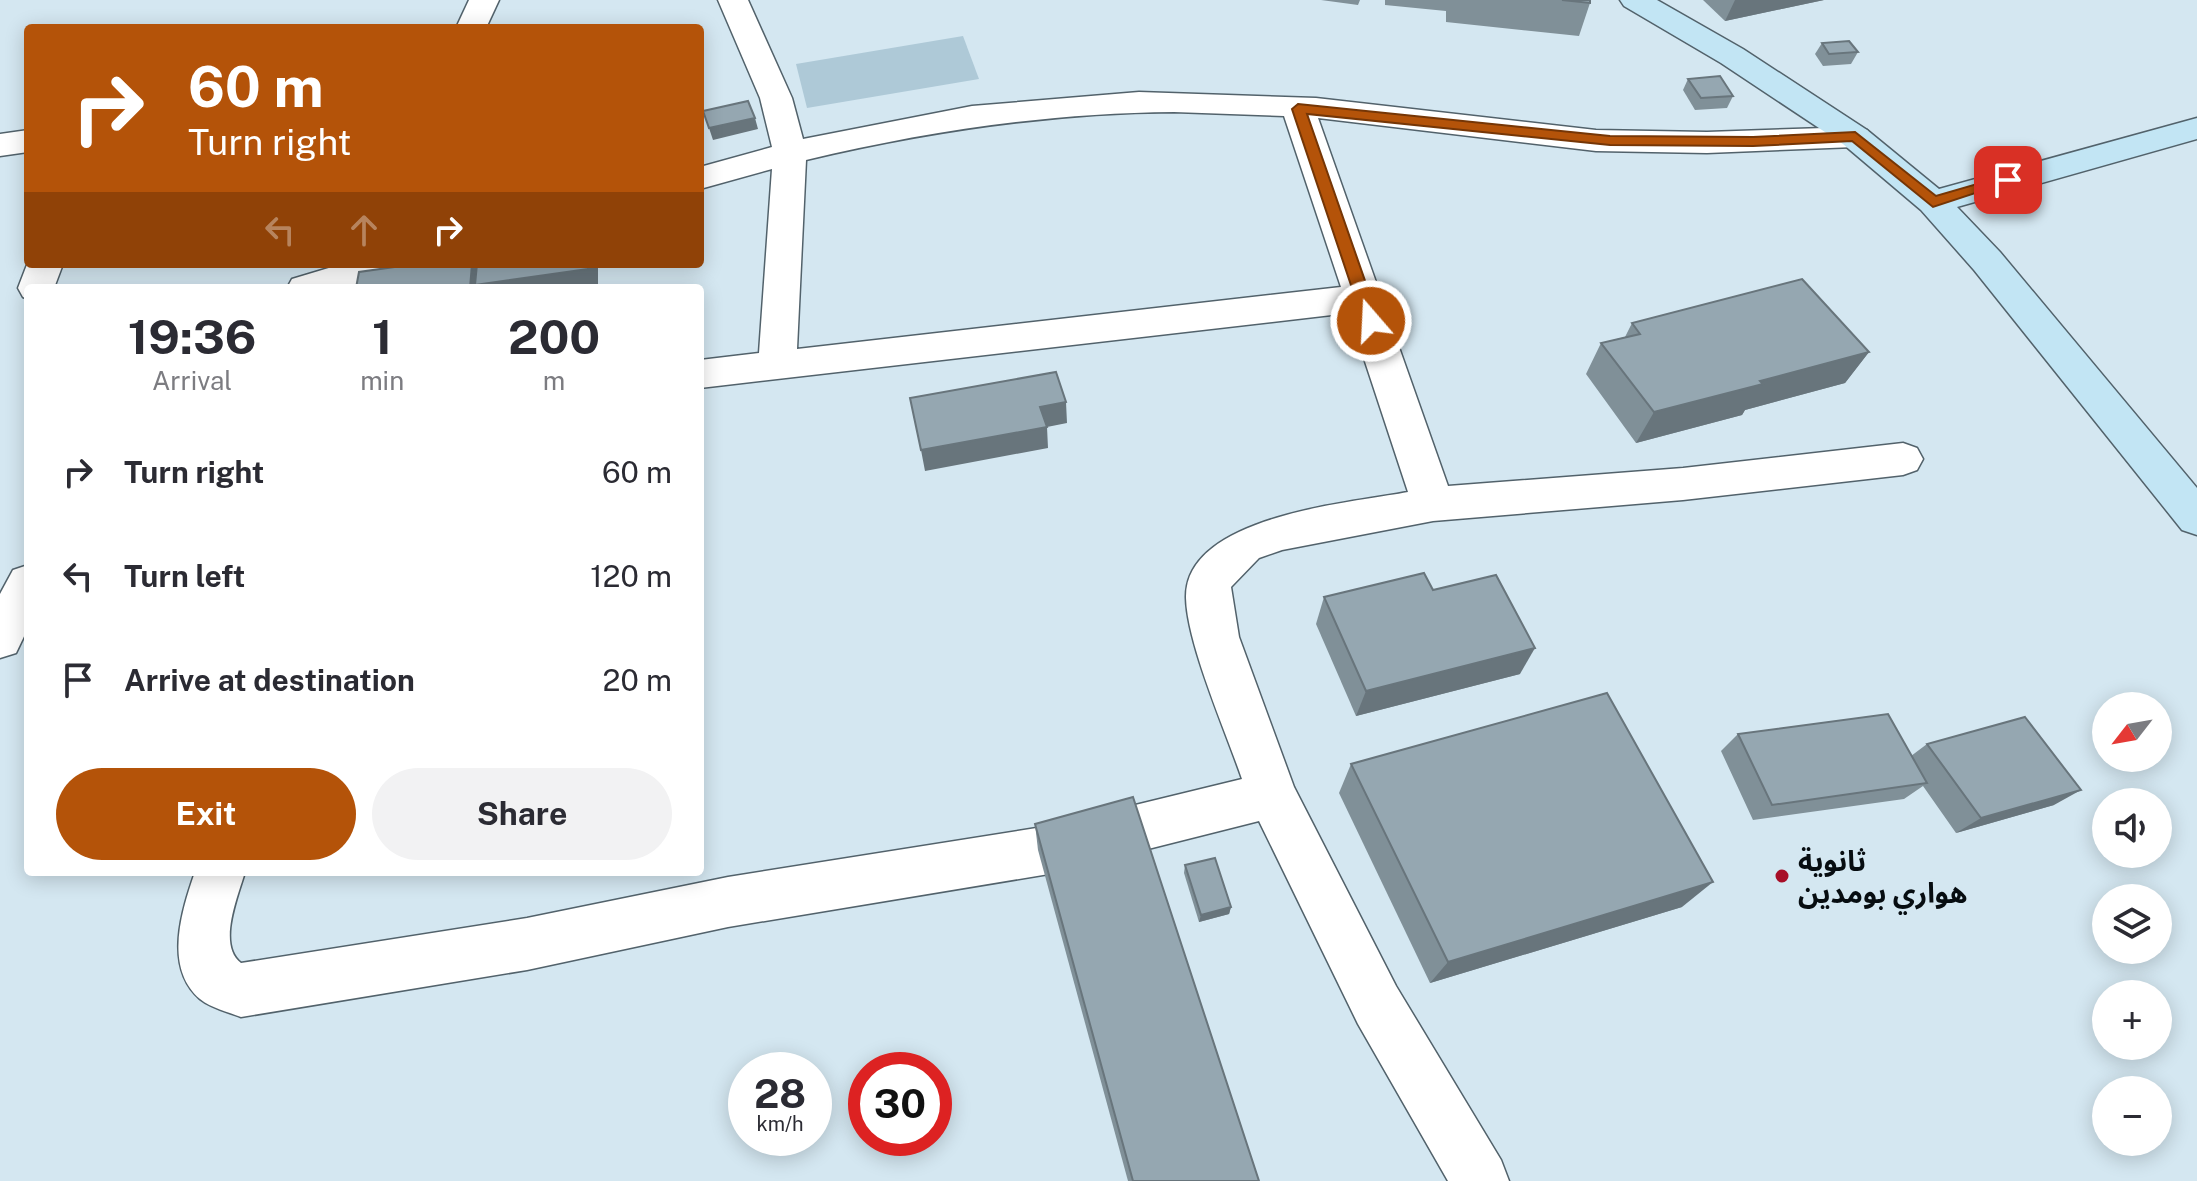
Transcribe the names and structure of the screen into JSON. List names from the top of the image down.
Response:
{
  "places": ["ثانوية هواري بومدين"],
  "north": "bottom left",
  "page": {
    "turn": ["60 m", "Turn right"],
    "eta": [
      "19:36",
      "Arrival",
      "1",
      "min",
      "200",
      "m"
    ],
    "list": [
      {
        "name": "Turn right",
        "value": "60 m"
      },
      {
        "name": "Turn left",
        "value": "120 m"
      },
      {
        "name": "Arrive at destination",
        "value": "20 m"
      }
    ],
    "map_buttons": ["+", "−"],
    "buttons": ["Exit", "Share"],
    "speed": "28 km/h",
    "limit": "30"
  }
}
